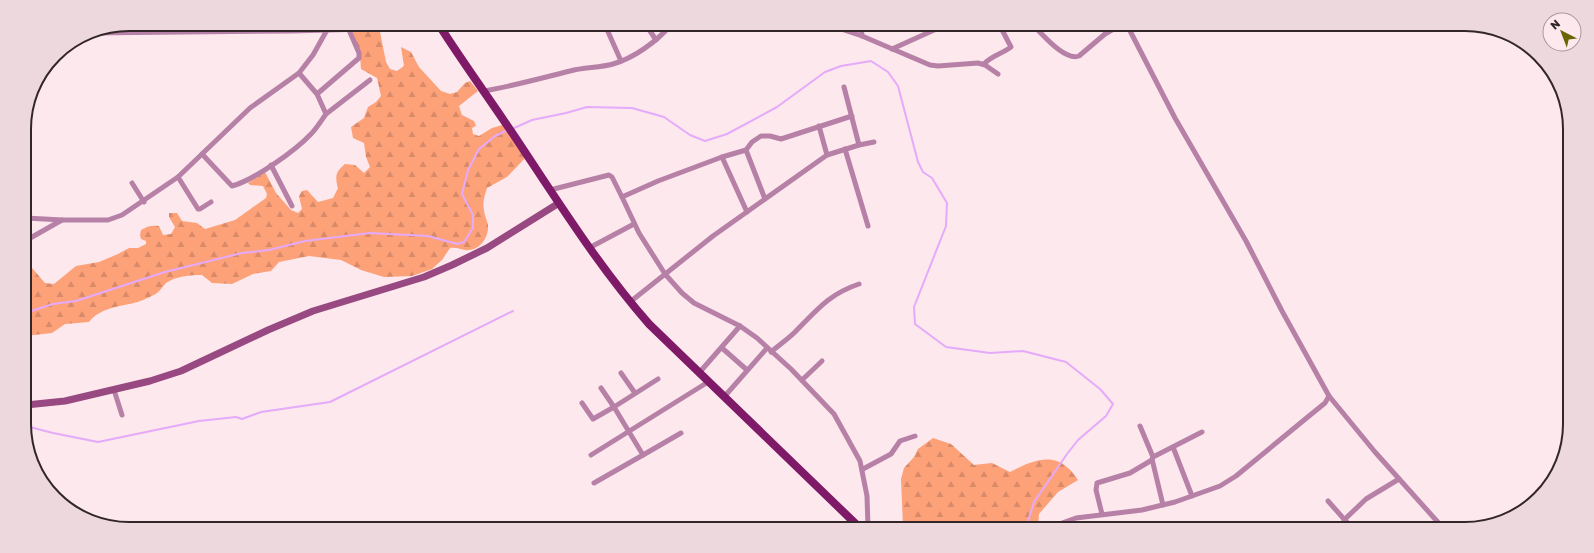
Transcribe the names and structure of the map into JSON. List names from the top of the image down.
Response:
{
  "north": "top left"
}
